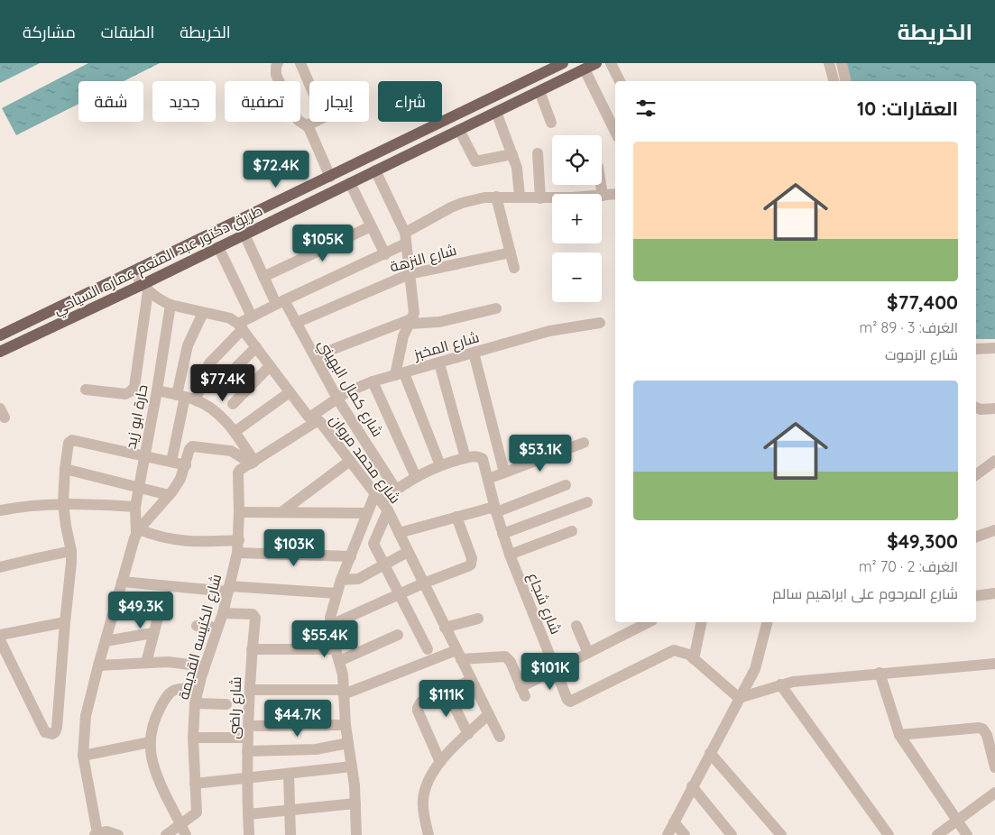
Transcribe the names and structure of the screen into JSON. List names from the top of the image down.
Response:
{
  "streets": {
    "main road": ["طريق دكتور عبد المنعم عماره السياحي"],
    "street": [
      "شارع النزهة",
      "شارع المخبز",
      "شارع كمال البهيني",
      "حارة ابو زيد",
      "شارع محمد مروان",
      "شارع شجاع",
      "شارع الكنيسه القديمة",
      "شارع راضى"
    ]
  },
  "crossings": [
    ["شارع النزهة", "شارع كمال البهيني"],
    ["طريق دكتور عبد المنعم عماره السياحي", "شارع كمال البهيني"],
    ["شارع المخبز", "شارع كمال البهيني"],
    ["شارع المخبز", "شارع محمد مروان"],
    ["شارع المخبز", "شارع الكنيسه القديمة"],
    ["شارع محمد مروان", "شارع الكنيسه القديمة"],
    ["شارع الكنيسه القديمة", "شارع راضى"]
  ],
  "page": {
    "header": "الخريطة",
    "nav": ["الخريطة", "الطبقات", "مشاركة"],
    "chip": [
      "شراء",
      "إيجار",
      "تصفية",
      "جديد",
      "شقة"
    ],
    "heading": "العقارات: 10",
    "map_buttons": ["+", "−"],
    "list": [
      {
        "name": "$77,400",
        "note": "الغرف: 3 · 89 m² · شارع الزموت"
      },
      {
        "name": "$49,300",
        "note": "الغرف: 2 · 70 m² · شارع المرحوم على ابراهيم سالم"
      }
    ],
    "price": [
      "$72.4K",
      "$105K",
      "$77.4K",
      "$53.1K",
      "$103K",
      "$49.3K",
      "$55.4K",
      "$101K",
      "$111K",
      "$44.7K"
    ]
  }
}
